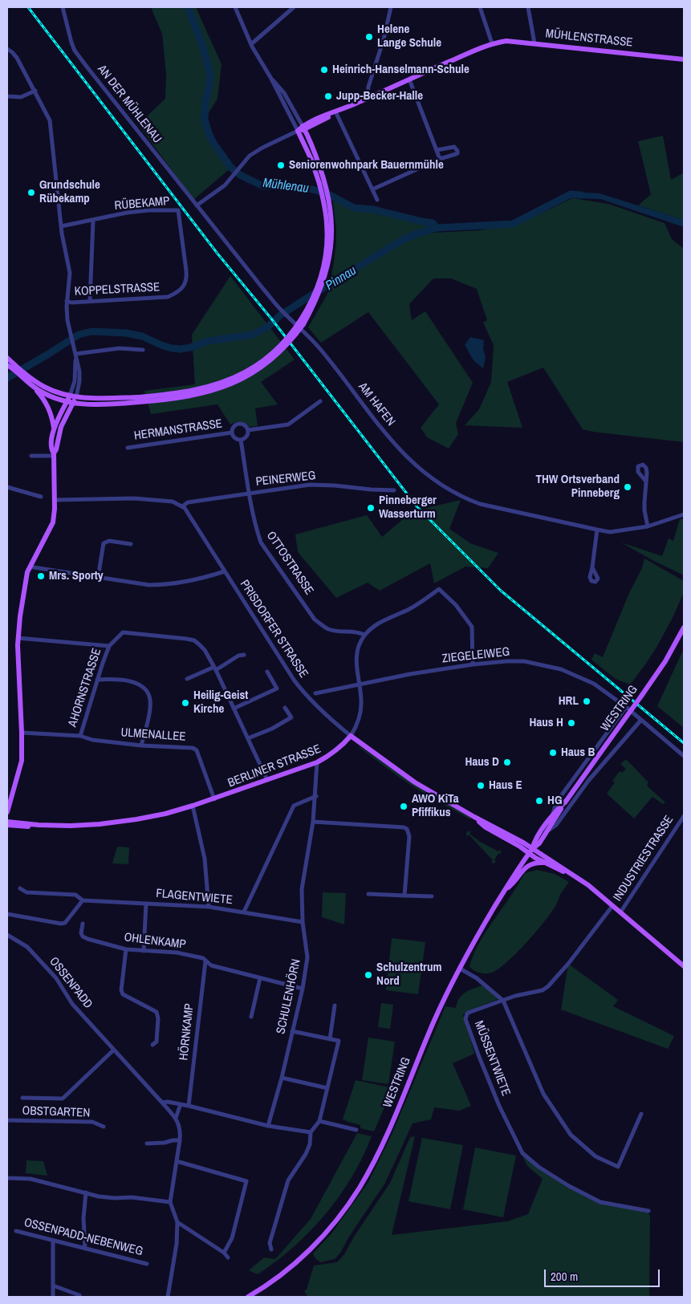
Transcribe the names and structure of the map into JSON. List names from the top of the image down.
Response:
{
  "streets": {
    "main road": [
      "MÜHLENSTRASSE",
      "PRISDORFER STRASSE",
      "WESTRING",
      "BERLINER STRASSE"
    ],
    "street": [
      "AN DER MÜHLENAU",
      "RÜBEKAMP",
      "KOPPELSTRASSE",
      "AM HAFEN",
      "HERMANSTRASSE",
      "PEINERWEG",
      "OTTOSTRASSE",
      "ZIEGELEIWEG",
      "AHORNSTRASSE",
      "ULMENALLEE",
      "INDUSTRIESTRASSE",
      "FLAGENTWIETE",
      "OHLENKAMP",
      "OSSENPADD",
      "SCHULENHÖRN",
      "HÖRNKAMP",
      "MÜSSENTWIETE",
      "OBSTGARTEN",
      "OSSENPADD-NEBENWEG"
    ]
  },
  "crossings": [
    ["MÜHLENSTRASSE", "AN DER MÜHLENAU"],
    ["MÜHLENSTRASSE", "AM HAFEN"],
    ["AN DER MÜHLENAU", "AM HAFEN"],
    ["RÜBEKAMP", "KOPPELSTRASSE"],
    ["HERMANSTRASSE", "OTTOSTRASSE"],
    ["PEINERWEG", "OTTOSTRASSE"],
    ["PEINERWEG", "PRISDORFER STRASSE"],
    ["OTTOSTRASSE", "BERLINER STRASSE"],
    ["PRISDORFER STRASSE", "WESTRING"],
    ["PRISDORFER STRASSE", "BERLINER STRASSE"],
    ["PRISDORFER STRASSE", "INDUSTRIESTRASSE"],
    ["PRISDORFER STRASSE", "MÜSSENTWIETE"],
    ["ZIEGELEIWEG", "BERLINER STRASSE"],
    ["AHORNSTRASSE", "ULMENALLEE"],
    ["ULMENALLEE", "BERLINER STRASSE"],
    ["BERLINER STRASSE", "SCHULENHÖRN"],
    ["FLAGENTWIETE", "SCHULENHÖRN"],
    ["OHLENKAMP", "SCHULENHÖRN"],
    ["OHLENKAMP", "HÖRNKAMP"]
  ],
  "water": ["Mühlenau", "Pinnau"],
  "places": [
    "Helene Lange Schule",
    "Heinrich-Hanselmann-Schule",
    "Jupp-Becker-Halle",
    "Seniorenwohnpark Bauernmühle",
    "Grundschule Rübekamp",
    "THW Ortsverband Pinneberg",
    "Pinneberger Wasserturm",
    "Mrs. Sporty",
    "HRL",
    "Heilig-Geist Kirche",
    "Haus H",
    "Haus B",
    "Haus D",
    "Haus E",
    "HG",
    "AWO KiTa Pfiffikus",
    "Schulzentrum Nord"
  ],
  "scale_bar": "200 m"
}
